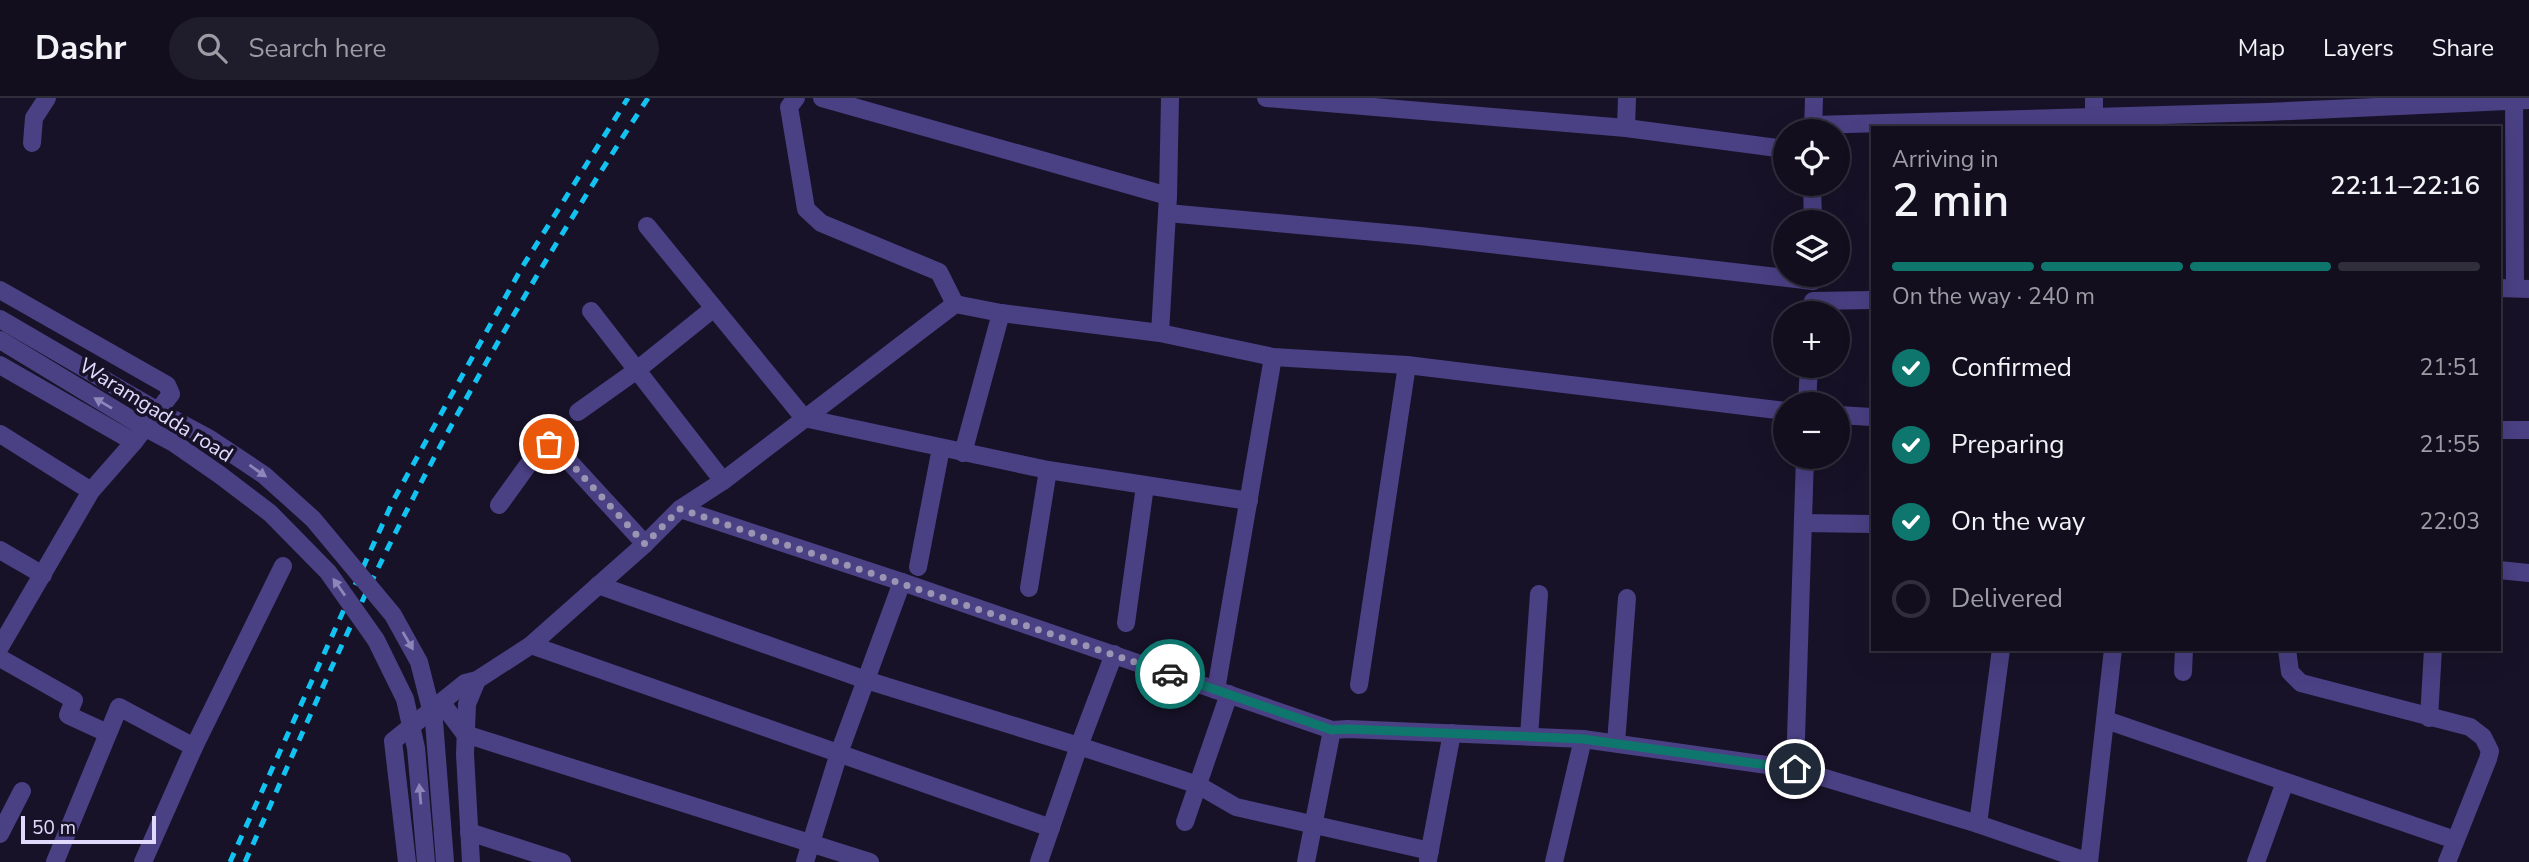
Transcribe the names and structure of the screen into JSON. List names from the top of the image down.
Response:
{
  "streets": {
    "street": ["Waramgadda road"]
  },
  "scale_bar": "50 m",
  "page": {
    "header": "Dashr",
    "search": "Search here",
    "nav": ["Map", "Layers", "Share"],
    "map_buttons": ["+", "−"],
    "heading": ["2 min", "Arriving in", "22:11–22:16"],
    "bar": "On the way · 240 m",
    "list": [
      ["Confirmed", "21:51"],
      ["Preparing", "21:55"],
      ["On the way", "22:03"],
      "Delivered"
    ],
    "scale": "50 m"
  }
}
